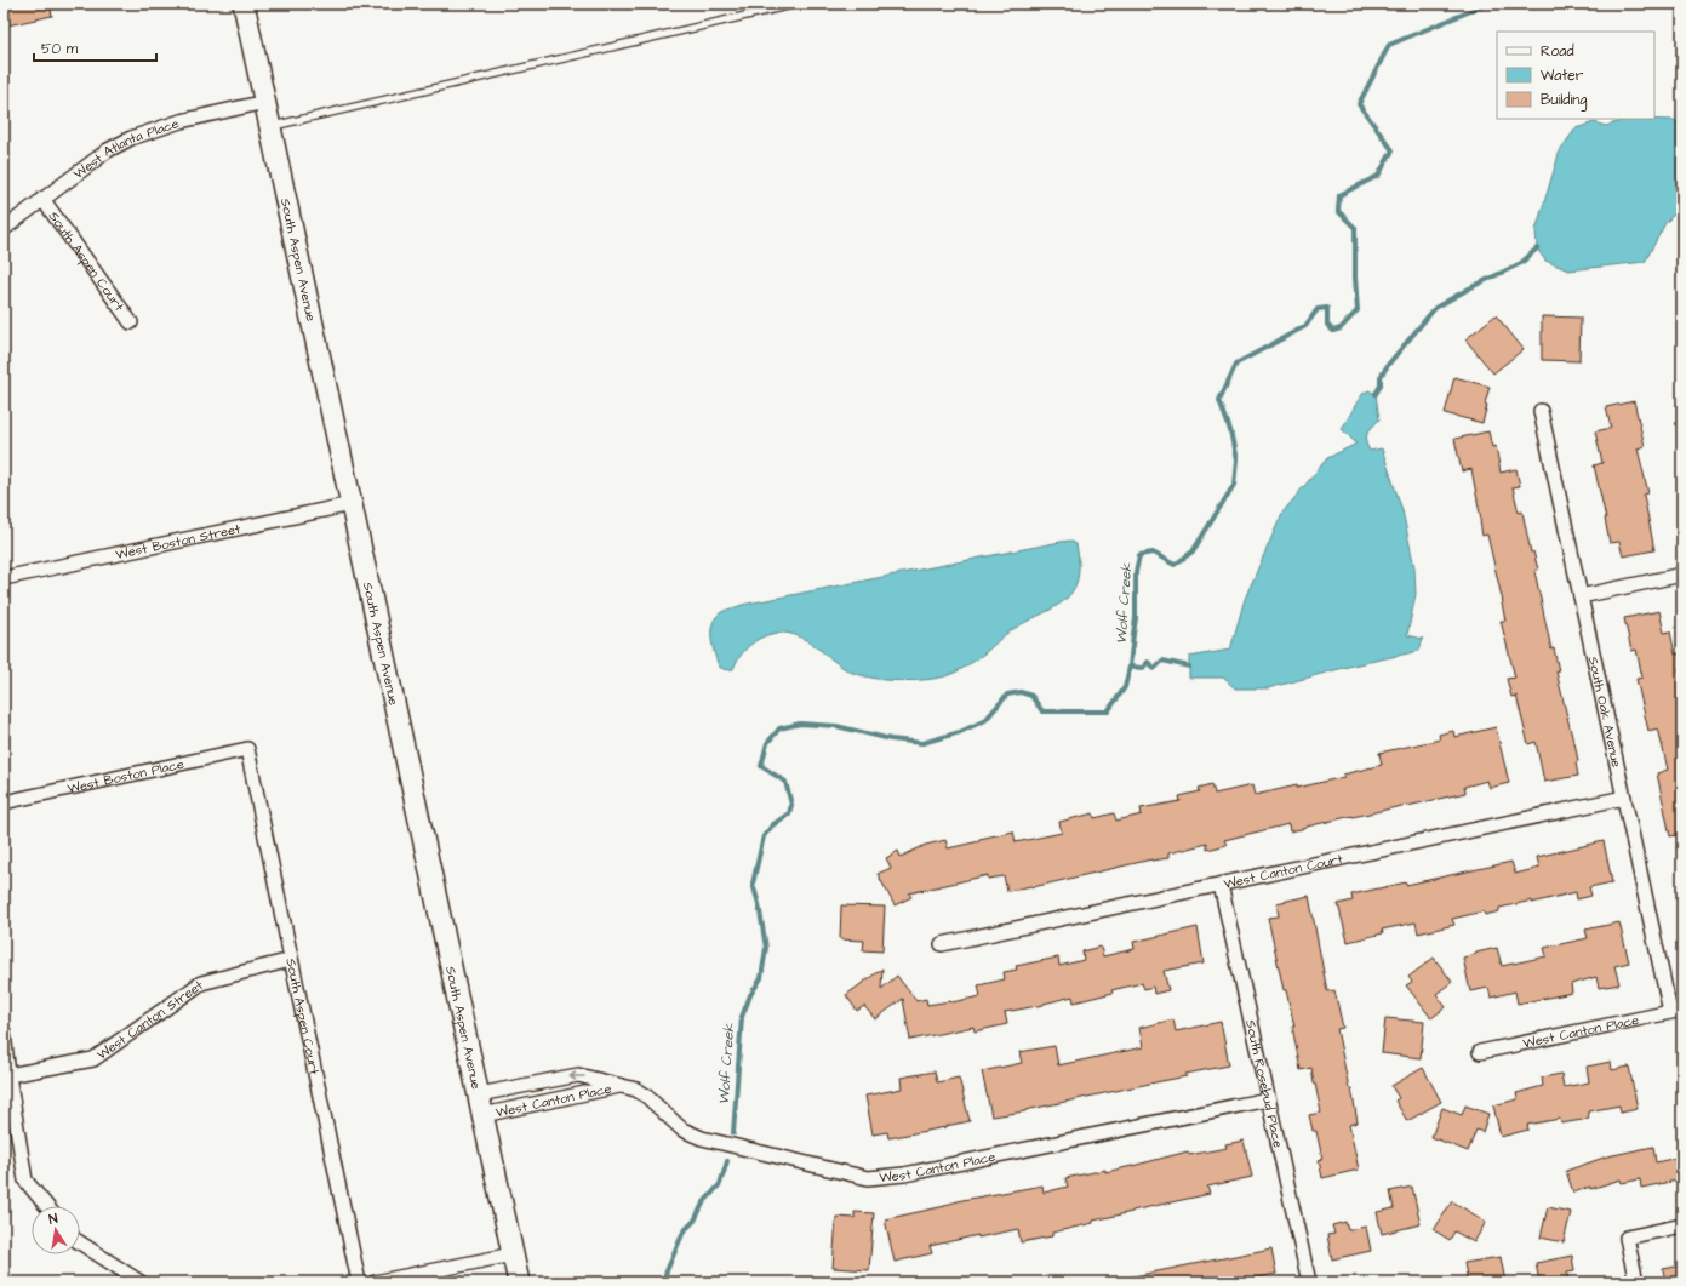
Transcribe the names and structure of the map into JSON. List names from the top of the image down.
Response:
{
  "streets": {
    "main road": ["South Aspen Avenue"],
    "street": [
      "West Atlanta Place",
      "South Aspen Court",
      "West Boston Street",
      "South Oak Avenue",
      "West Boston Place",
      "West Canton Court",
      "West Canton Street",
      "West Canton Place",
      "South Rosebud Place"
    ]
  },
  "crossings": [
    ["West Atlanta Place", "South Aspen Avenue"],
    ["West Atlanta Place", "South Aspen Court"],
    ["South Aspen Avenue", "West Boston Street"],
    ["South Aspen Avenue", "West Canton Place"],
    ["South Aspen Court", "West Boston Place"],
    ["South Aspen Court", "West Canton Street"],
    ["South Oak Avenue", "West Canton Court"],
    ["South Oak Avenue", "West Canton Place"],
    ["West Canton Court", "South Rosebud Place"],
    ["West Canton Place", "South Rosebud Place"]
  ],
  "water": ["Wolf Creek"],
  "legend": ["Road", "Water", "Building"],
  "scale_bar": "50 m",
  "north": "top"
}
